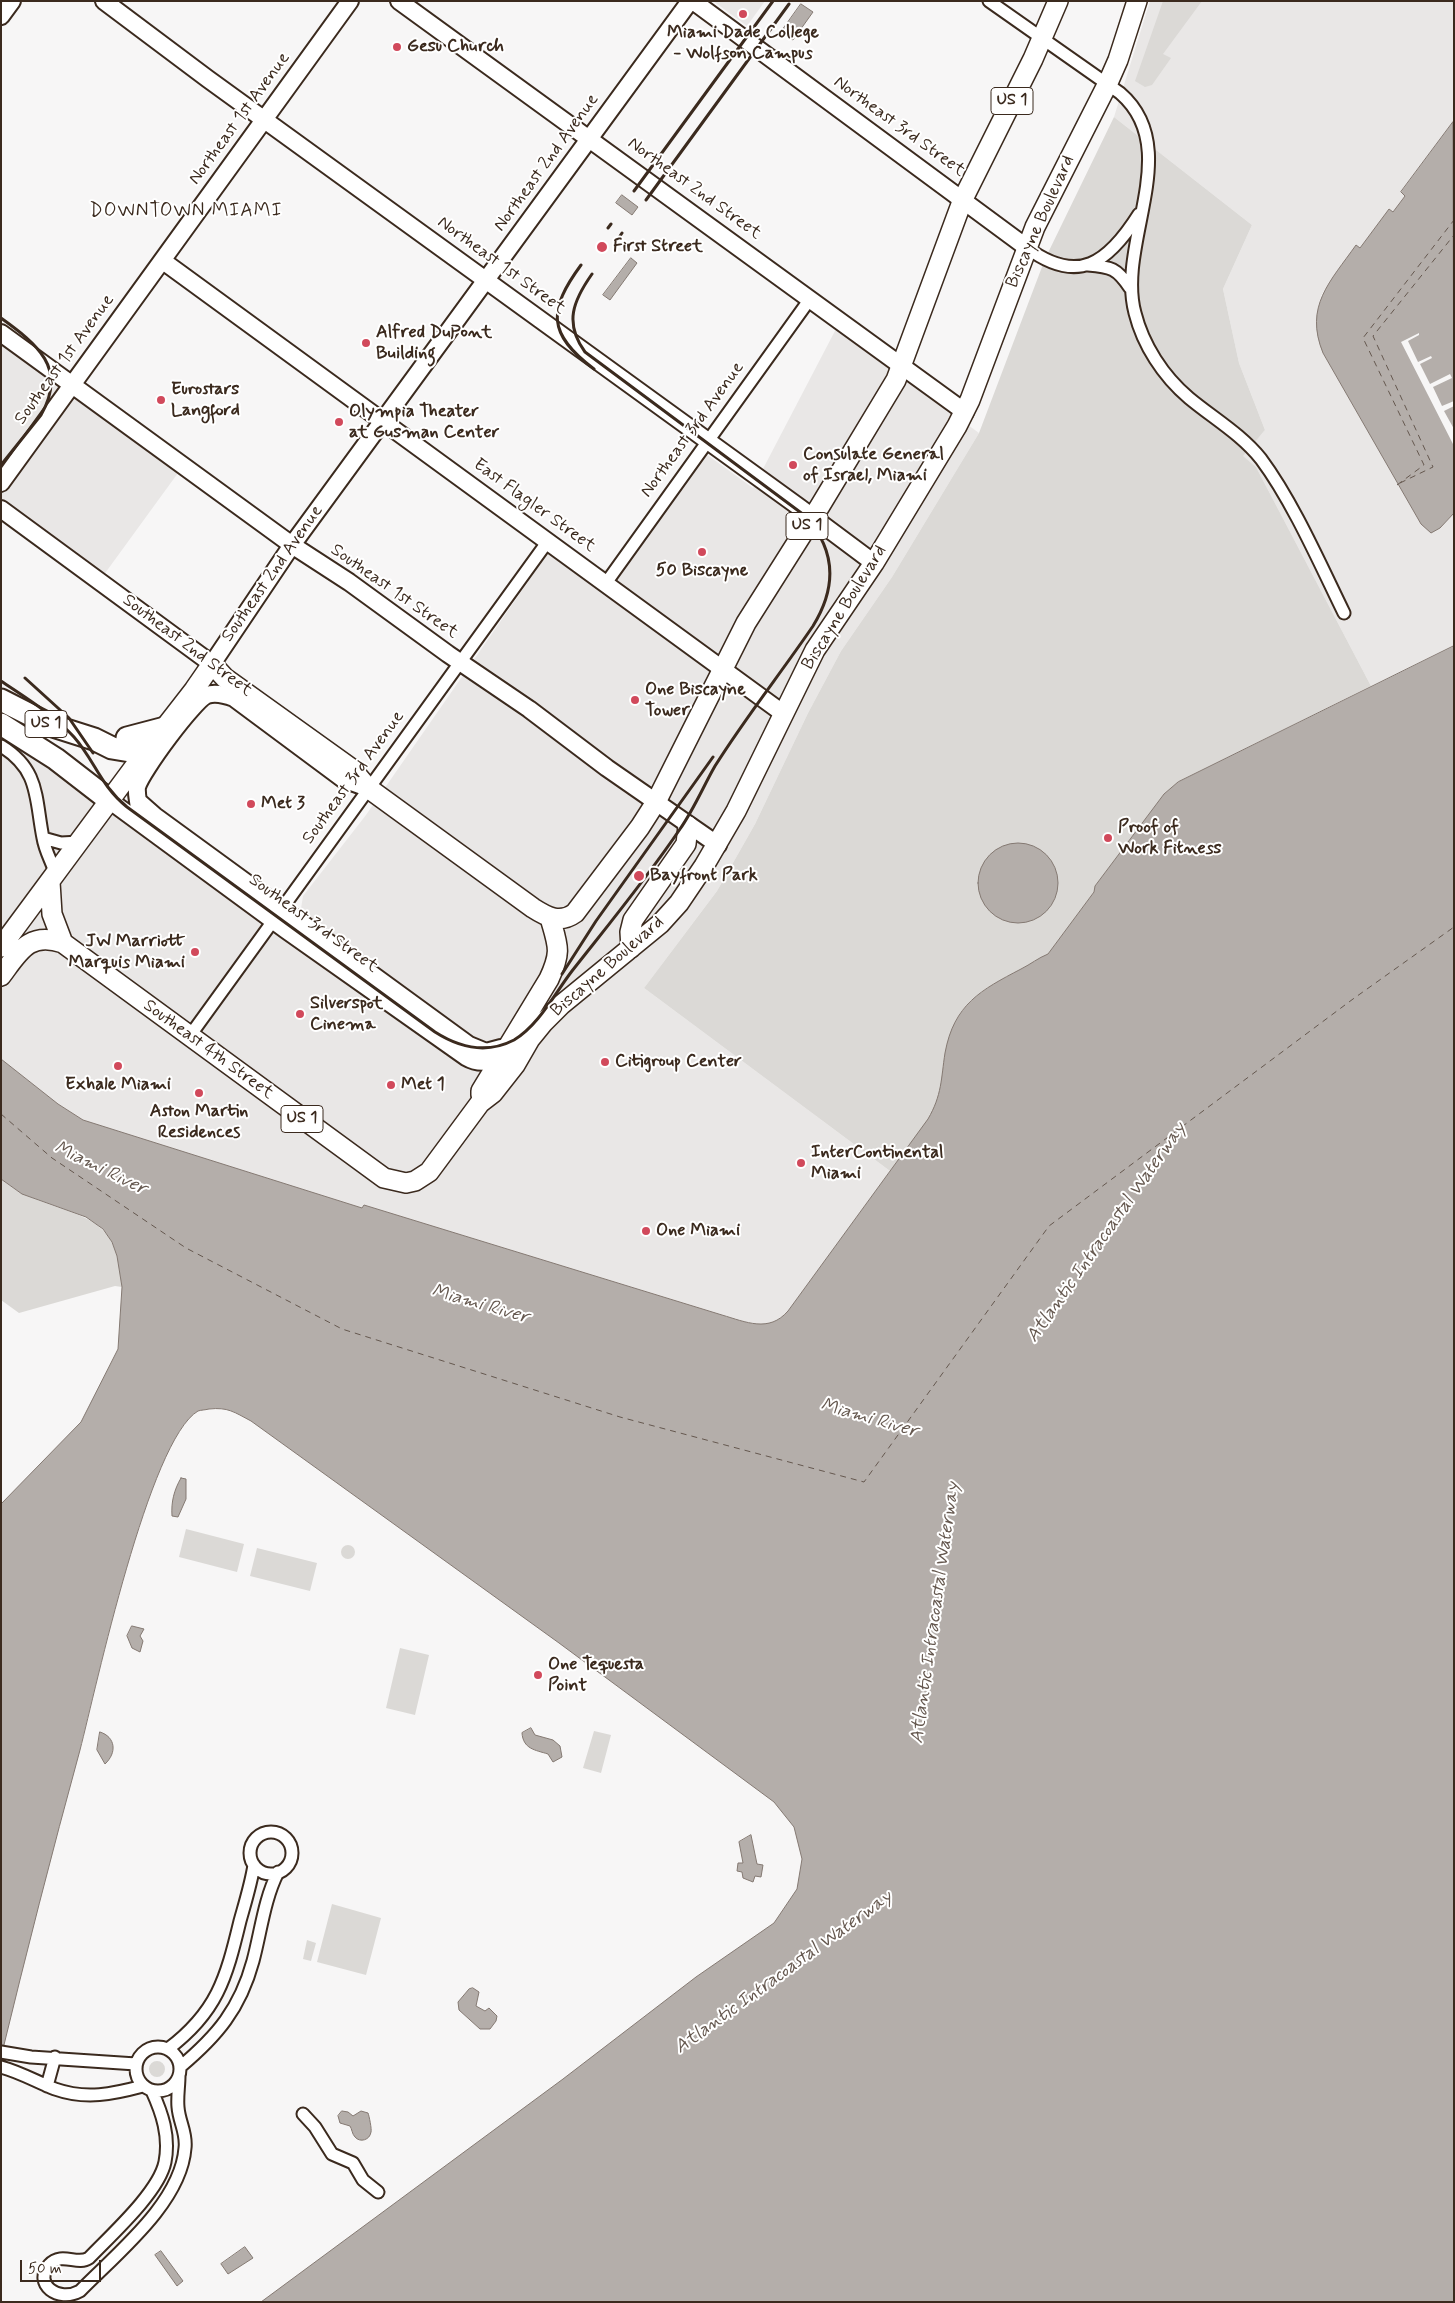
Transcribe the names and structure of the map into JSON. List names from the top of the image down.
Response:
{
  "streets": {
    "highway": ["US 1"],
    "main road": [
      "Northeast 1st Avenue",
      "Northeast 3rd Street",
      "Northeast 2nd Avenue",
      "Northeast 2nd Street",
      "Biscayne Boulevard",
      "Northeast 1st Street",
      "Southeast 1st Avenue",
      "East Flagler Street",
      "Southeast 2nd Avenue",
      "Southeast 1st Street",
      "Southeast 2nd Street",
      "Southeast 3rd Street",
      "Southeast 4th Street"
    ],
    "street": ["Northeast 3rd Avenue", "Southeast 3rd Avenue"]
  },
  "crossings": [
    ["US 1", "Northeast 3rd Street"],
    ["US 1", "Northeast 2nd Street"],
    ["US 1", "Northeast 1st Street"],
    ["US 1", "East Flagler Street"],
    ["US 1", "Southeast 2nd Avenue"],
    ["US 1", "Southeast 1st Street"],
    ["US 1", "Southeast 2nd Street"],
    ["US 1", "Southeast 3rd Street"],
    ["Northeast 1st Avenue", "Northeast 1st Street"],
    ["Northeast 1st Avenue", "Southeast 1st Avenue"],
    ["Northeast 1st Avenue", "East Flagler Street"],
    ["Northeast 3rd Street", "Northeast 2nd Avenue"],
    ["Northeast 3rd Street", "Biscayne Boulevard"],
    ["Northeast 2nd Avenue", "Northeast 2nd Street"],
    ["Northeast 2nd Avenue", "Northeast 1st Street"],
    ["Northeast 2nd Avenue", "East Flagler Street"],
    ["Northeast 2nd Avenue", "Southeast 2nd Avenue"],
    ["Northeast 2nd Street", "Biscayne Boulevard"],
    ["Northeast 2nd Street", "Northeast 3rd Avenue"],
    ["Biscayne Boulevard", "Northeast 1st Street"],
    ["Biscayne Boulevard", "East Flagler Street"],
    ["Biscayne Boulevard", "Southeast 1st Street"],
    ["Biscayne Boulevard", "Southeast 4th Street"],
    ["Northeast 1st Street", "Northeast 3rd Avenue"],
    ["Southeast 1st Avenue", "East Flagler Street"],
    ["Southeast 1st Avenue", "Southeast 1st Street"],
    ["Northeast 3rd Avenue", "East Flagler Street"],
    ["East Flagler Street", "Southeast 2nd Avenue"],
    ["East Flagler Street", "Southeast 3rd Avenue"],
    ["Southeast 2nd Avenue", "Southeast 1st Street"],
    ["Southeast 2nd Avenue", "Southeast 2nd Street"],
    ["Southeast 2nd Avenue", "Southeast 3rd Street"],
    ["Southeast 1st Street", "Southeast 3rd Avenue"],
    ["Southeast 2nd Street", "Southeast 3rd Avenue"],
    ["Southeast 3rd Avenue", "Southeast 3rd Street"],
    ["Southeast 3rd Avenue", "Southeast 4th Street"]
  ],
  "districts": ["DOWNTOWN MIAMI"],
  "water": ["Miami River", "Atlantic Intracoastal Waterway"],
  "places": [
    "Miami Dade College - Wolfson Campus",
    "Gesu Church",
    "First Street",
    "Alfred DuPont Building",
    "Eurostars Langford",
    "Olympia Theater at Gusman Center",
    "Consulate General of Israel, Miami",
    "50 Biscayne",
    "One Biscayne Tower",
    "Met 3",
    "Proof of Work Fitness",
    "Bayfront Park",
    "JW Marriott Marquis Miami",
    "Silverspot Cinema",
    "Citigroup Center",
    "Exhale Miami",
    "Met 1",
    "Aston Martin Residences",
    "InterContinental Miami",
    "One Miami",
    "One Tequesta Point"
  ],
  "scale_bar": "50 m"
}
